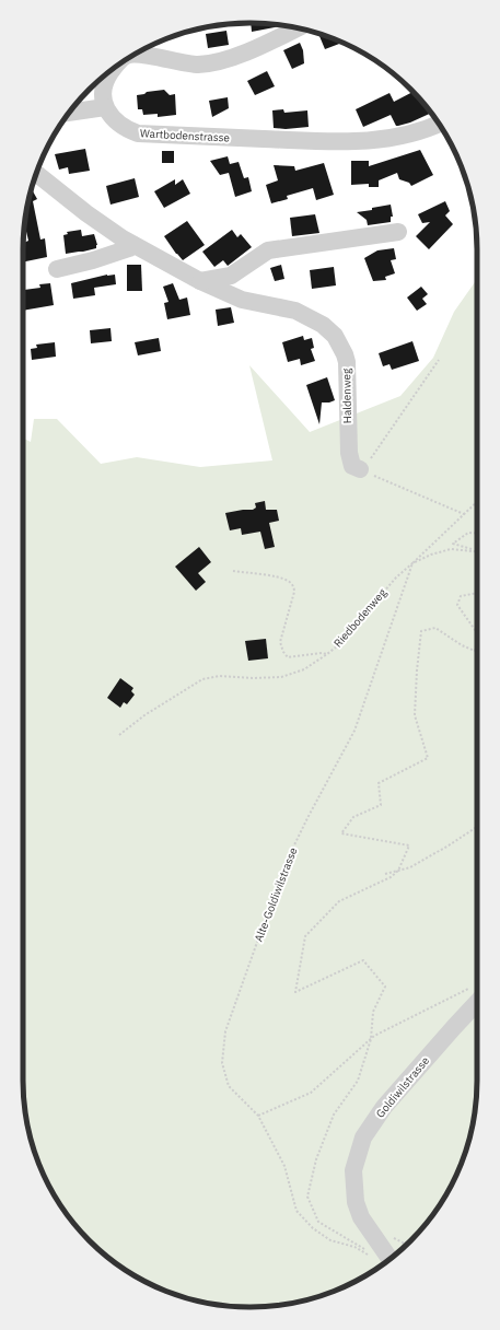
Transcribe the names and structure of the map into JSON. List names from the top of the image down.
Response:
{
  "streets": {
    "street": ["Wartbodenstrasse", "Haldenweg", "Goldiwilstrasse"],
    "path": ["Riedbodenweg", "Alte-Goldiwilstrasse"]
  },
  "crossings": [
    ["Riedbodenweg", "Alte-Goldiwilstrasse"]
  ]
}
